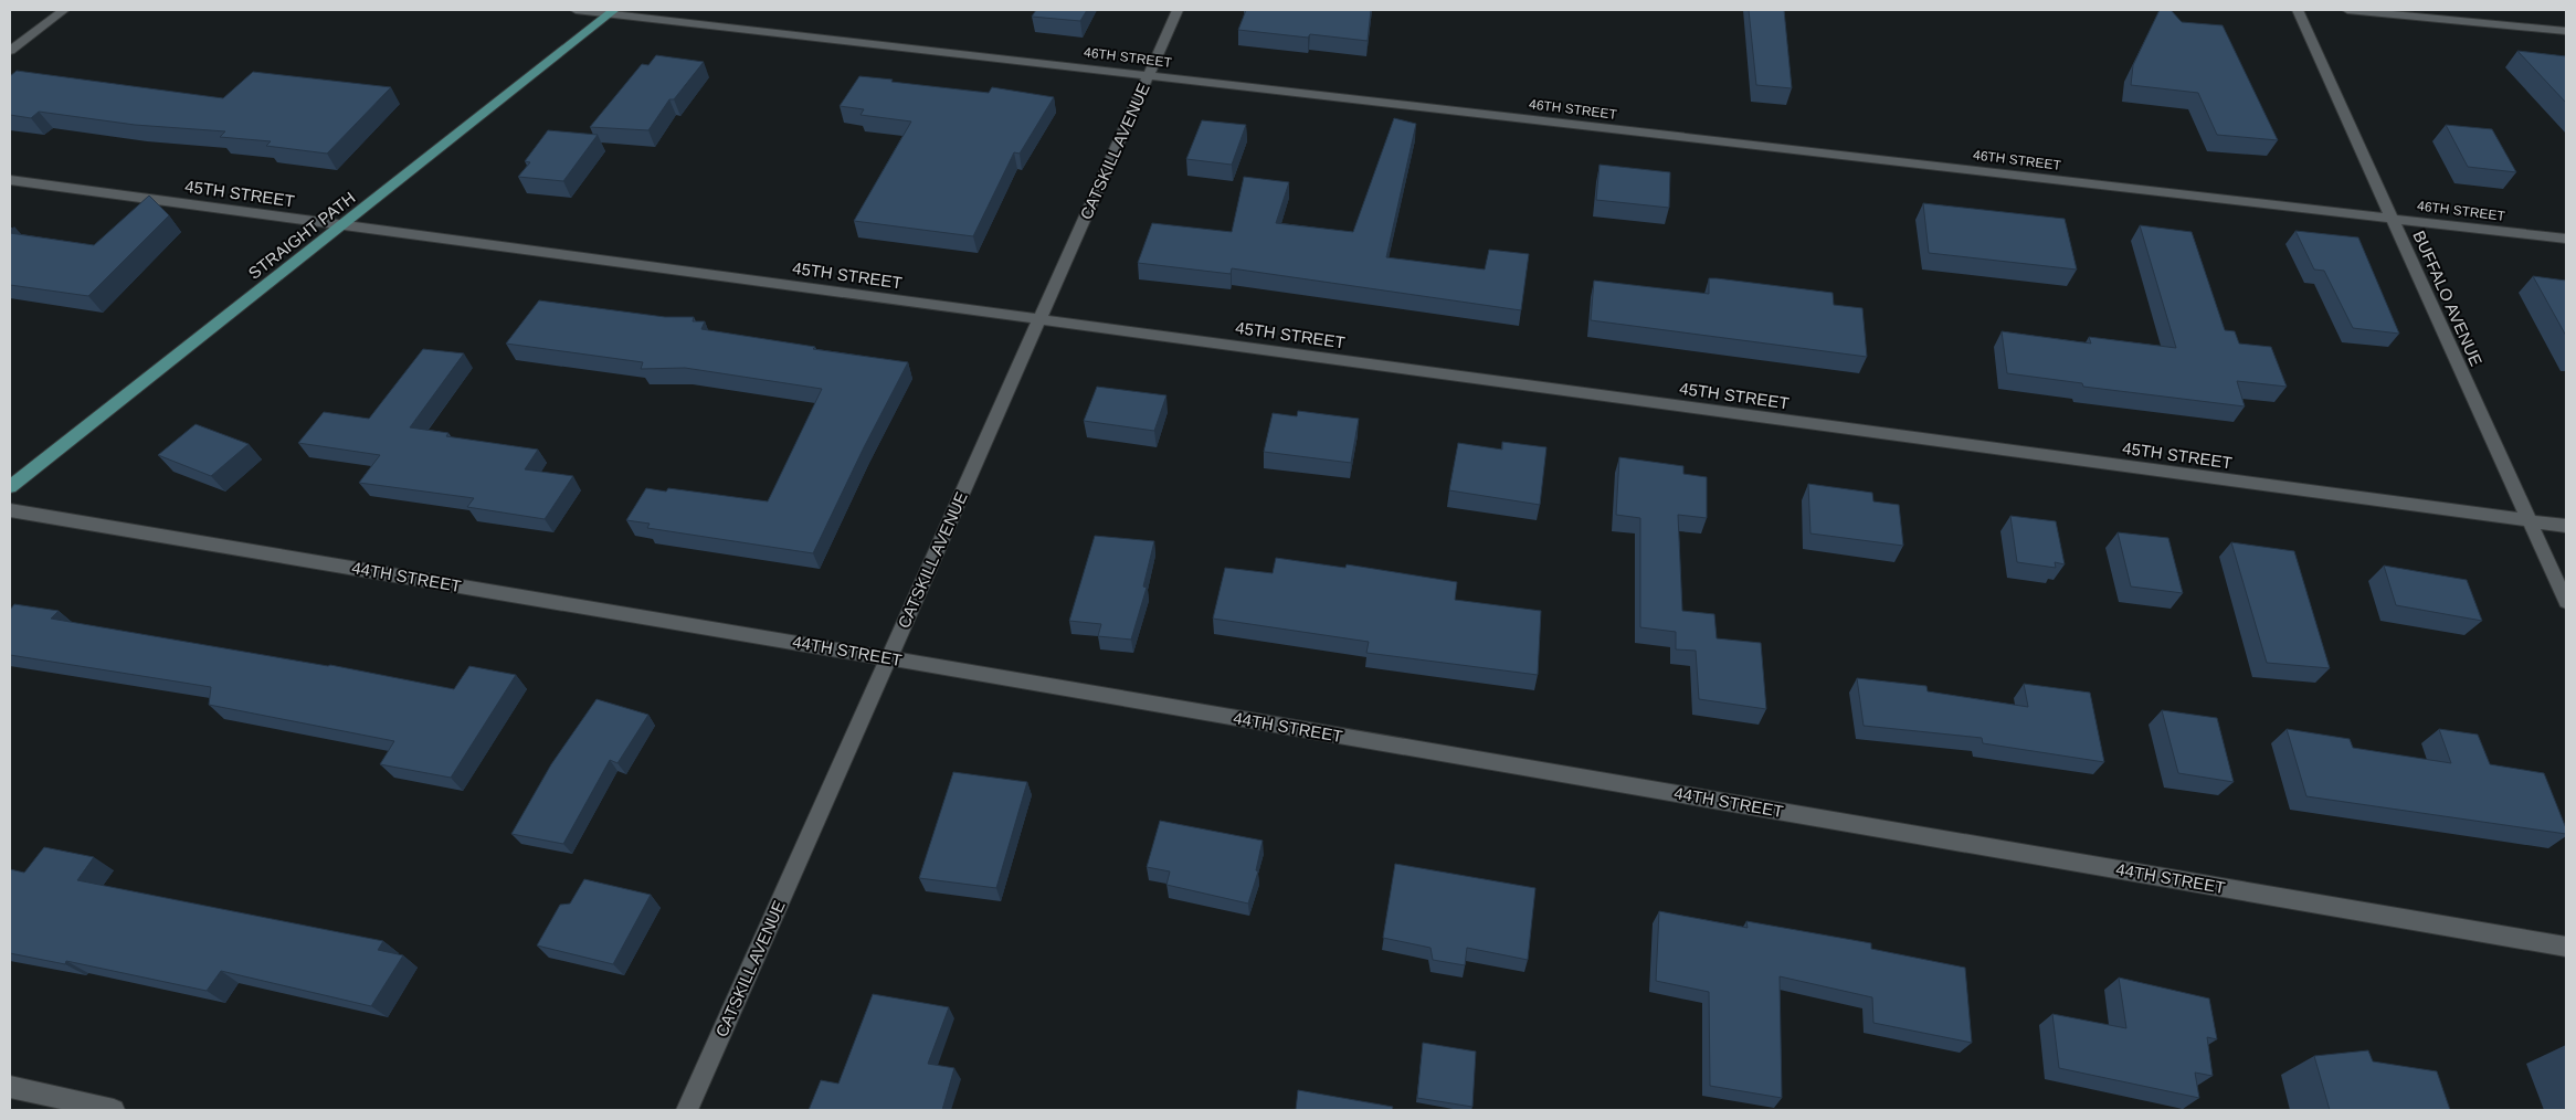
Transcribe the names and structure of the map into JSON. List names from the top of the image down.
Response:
{
  "streets": {
    "main road": ["STRAIGHT PATH"],
    "street": [
      "46TH STREET",
      "CATSKILL AVENUE",
      "45TH STREET",
      "BUFFALO AVENUE",
      "44TH STREET"
    ]
  },
  "crossings": [
    ["46TH STREET", "CATSKILL AVENUE"],
    ["46TH STREET", "STRAIGHT PATH"],
    ["46TH STREET", "BUFFALO AVENUE"],
    ["CATSKILL AVENUE", "45TH STREET"],
    ["CATSKILL AVENUE", "44TH STREET"],
    ["45TH STREET", "STRAIGHT PATH"],
    ["45TH STREET", "BUFFALO AVENUE"]
  ]
}
